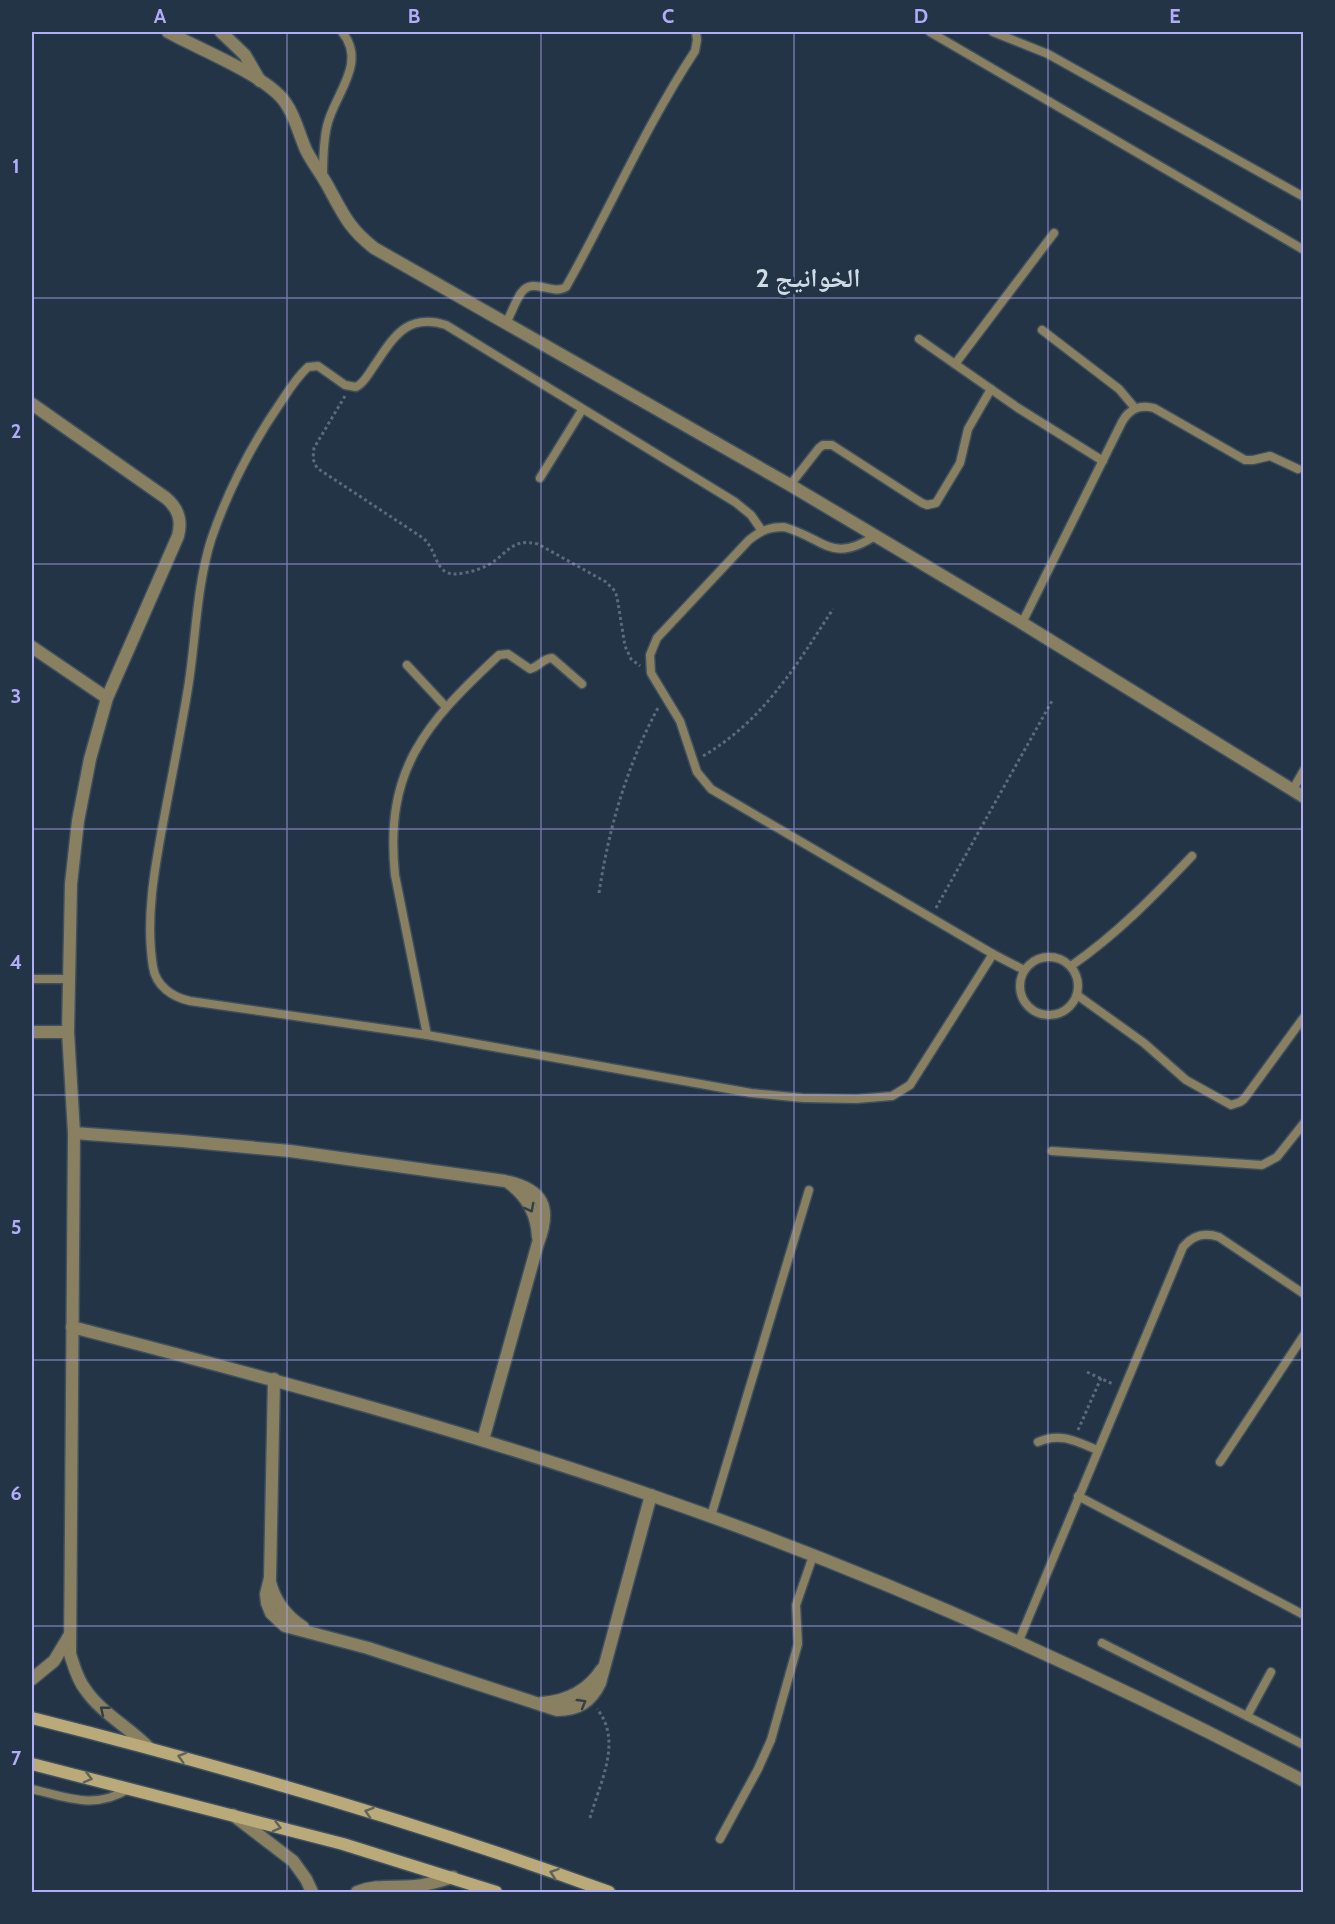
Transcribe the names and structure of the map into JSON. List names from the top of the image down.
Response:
{
  "districts": ["الخوانيج 2"],
  "grid": {
    "columns": [
      "A",
      "B",
      "C",
      "D",
      "E"
    ],
    "rows": [
      "1",
      "2",
      "3",
      "4",
      "5",
      "6",
      "7"
    ]
  }
}
